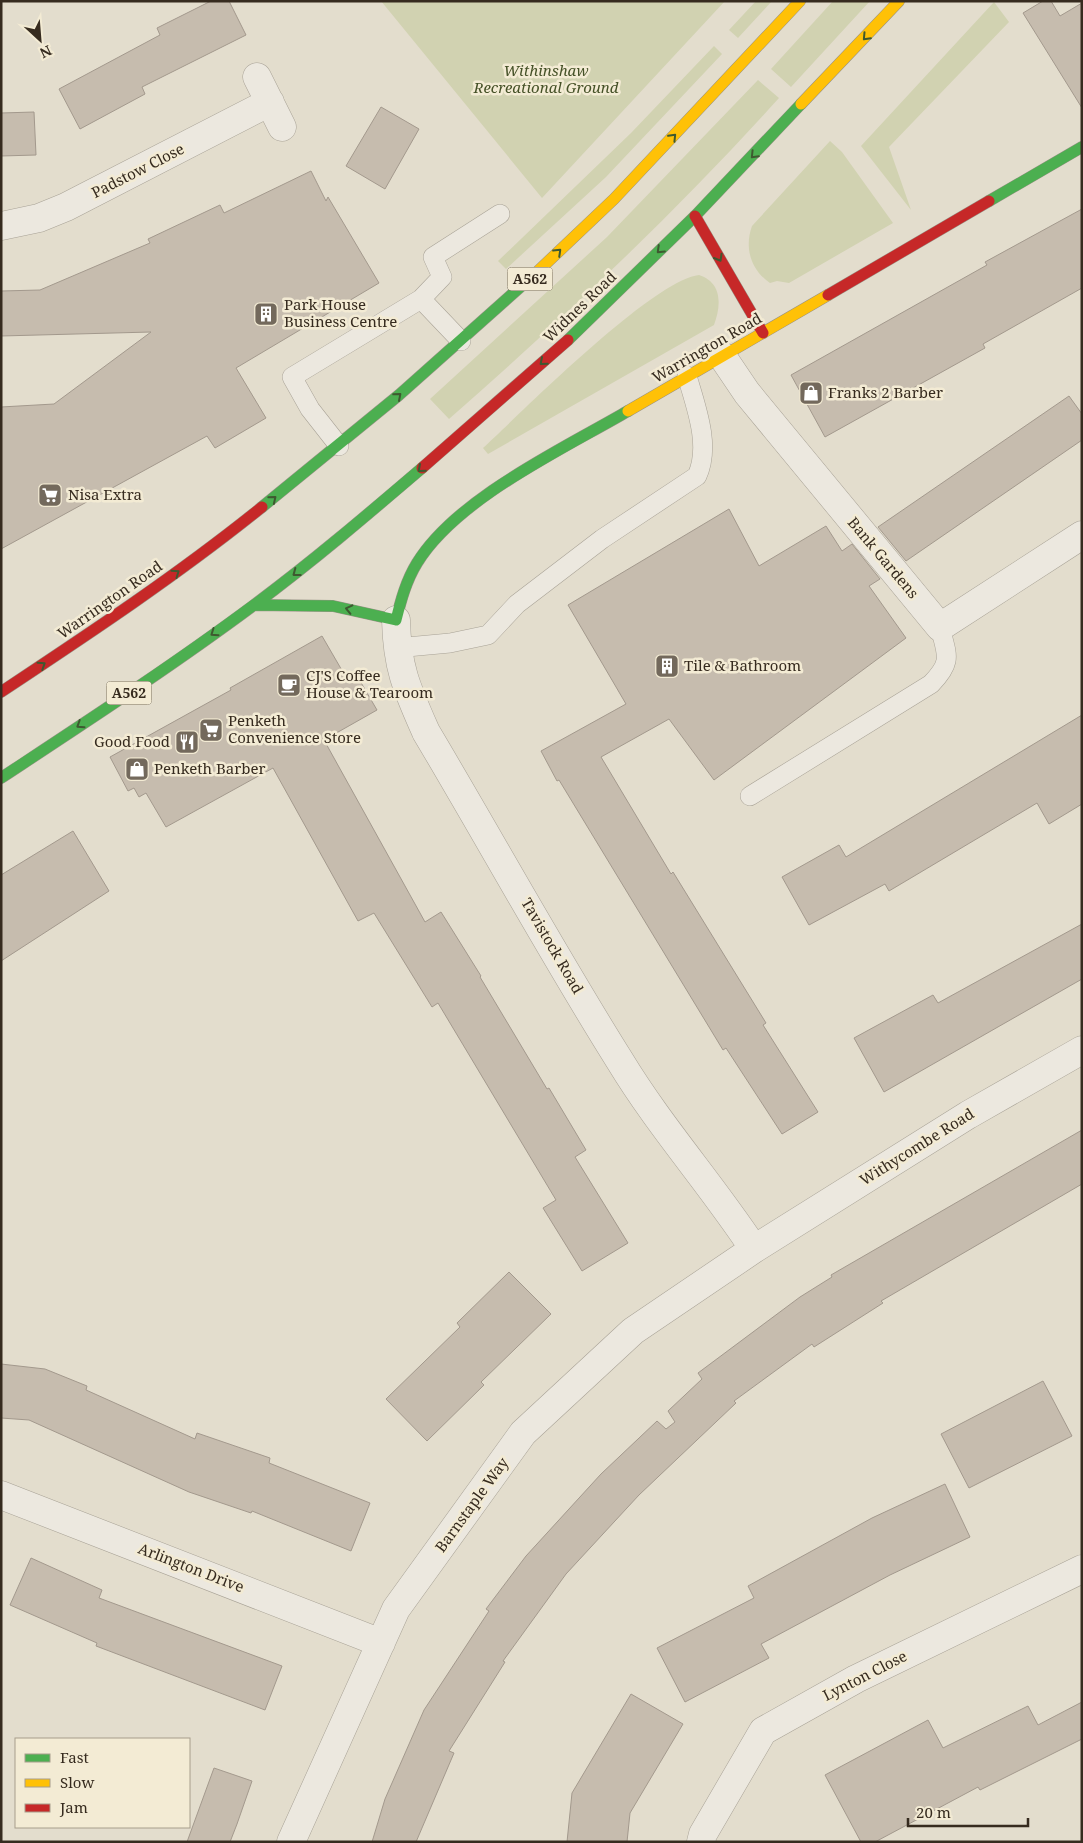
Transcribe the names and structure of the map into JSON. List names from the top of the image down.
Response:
{
  "streets": {
    "main road": ["A562", "Widnes Road", "Warrington Road"],
    "street": [
      "Padstow Close",
      "Bank Gardens",
      "Tavistock Road",
      "Withycombe Road",
      "Barnstaple Way",
      "Arlington Drive",
      "Lynton Close"
    ]
  },
  "crossings": [
    ["A562", "Widnes Road"],
    ["A562", "Warrington Road"],
    ["Warrington Road", "Bank Gardens"],
    ["Warrington Road", "Tavistock Road"],
    ["Tavistock Road", "Withycombe Road"],
    ["Tavistock Road", "Barnstaple Way"],
    ["Withycombe Road", "Barnstaple Way"],
    ["Barnstaple Way", "Arlington Drive"]
  ],
  "parks": ["Withinshaw Recreational Ground"],
  "places": {
    "building": ["Park House Business Centre", "Tile & Bathroom"],
    "shop": ["Franks 2 Barber", "Penketh Barber"],
    "supermarket": ["Nisa Extra", "Penketh Convenience Store"],
    "cafe": ["CJ'S Coffee House & Tearoom"],
    "restaurant": ["Good Food"]
  },
  "legend": ["Fast", "Slow", "Jam"],
  "scale_bar": "20 m",
  "north": "bottom right"
}
